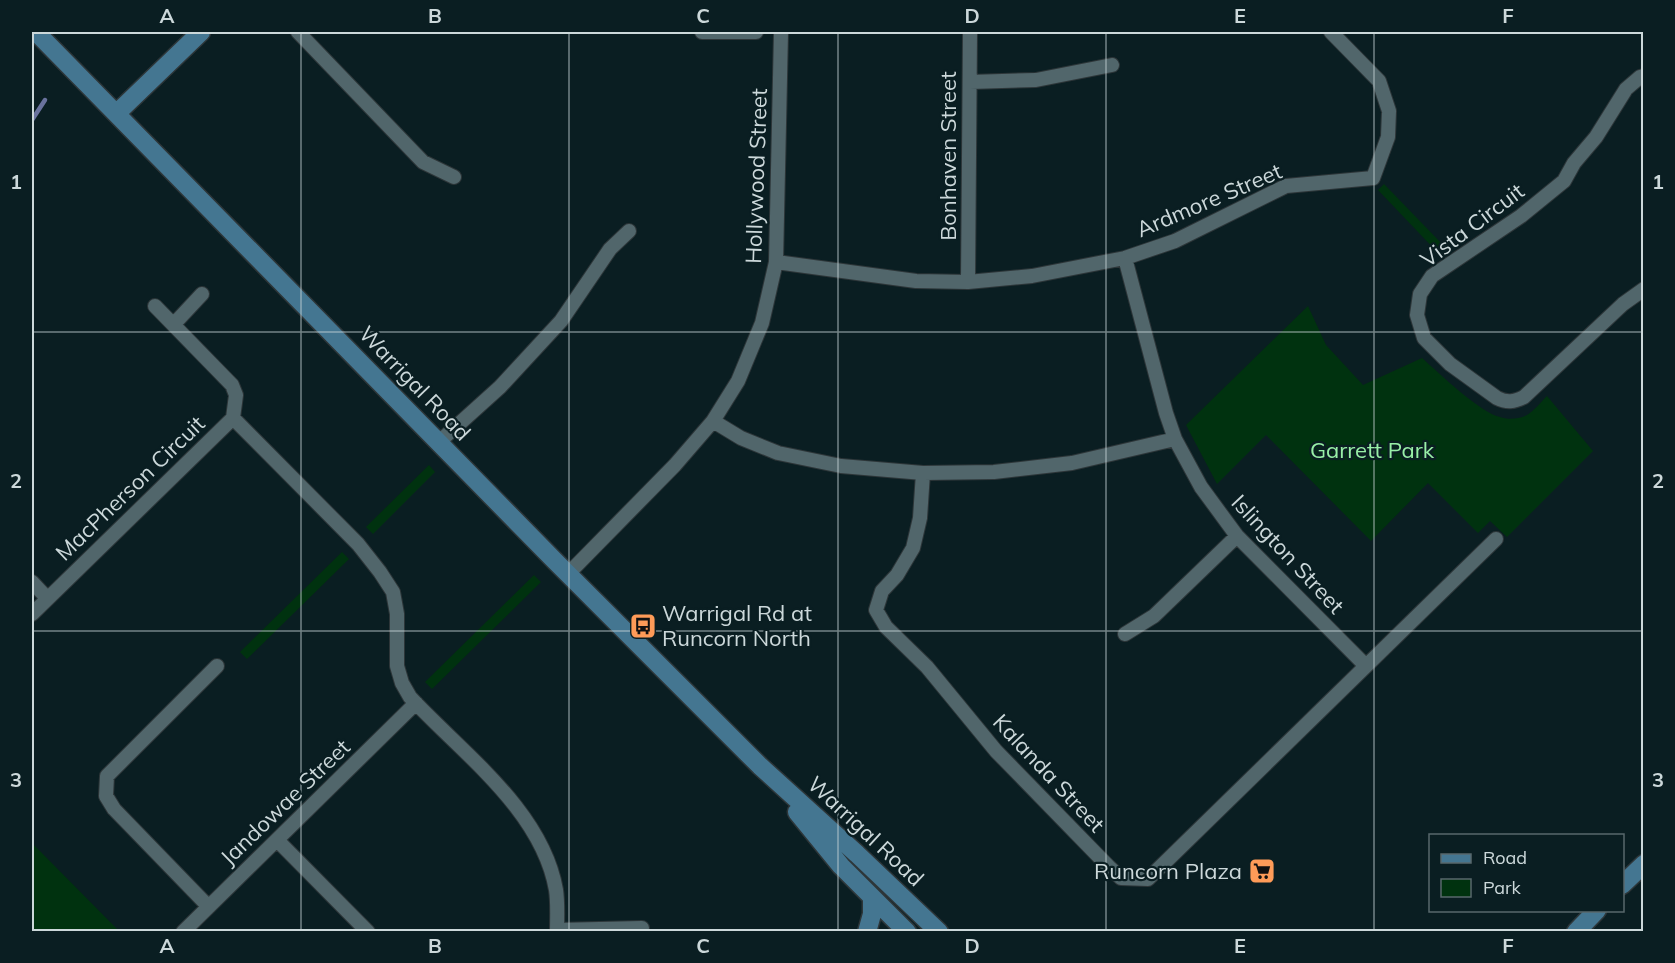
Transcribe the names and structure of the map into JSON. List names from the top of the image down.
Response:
{
  "streets": {
    "main road": ["Warrigal Road"],
    "street": [
      "Bonhaven Street",
      "Hollywood Street",
      "Ardmore Street",
      "Vista Circuit",
      "MacPherson Circuit",
      "Islington Street",
      "Kalanda Street",
      "Jandowae Street"
    ]
  },
  "crossings": [
    ["Bonhaven Street", "Ardmore Street"],
    ["Hollywood Street", "Ardmore Street"],
    ["Hollywood Street", "Warrigal Road"],
    ["Ardmore Street", "Islington Street"],
    ["Islington Street", "Kalanda Street"]
  ],
  "parks": ["Garrett Park"],
  "places": {
    "bus stop": ["Warrigal Rd at Runcorn North"],
    "supermarket": ["Runcorn Plaza"]
  },
  "legend": ["Road", "Park"],
  "grid": {
    "columns": [
      "A",
      "B",
      "C",
      "D",
      "E",
      "F"
    ],
    "rows": ["1", "2", "3"]
  }
}
